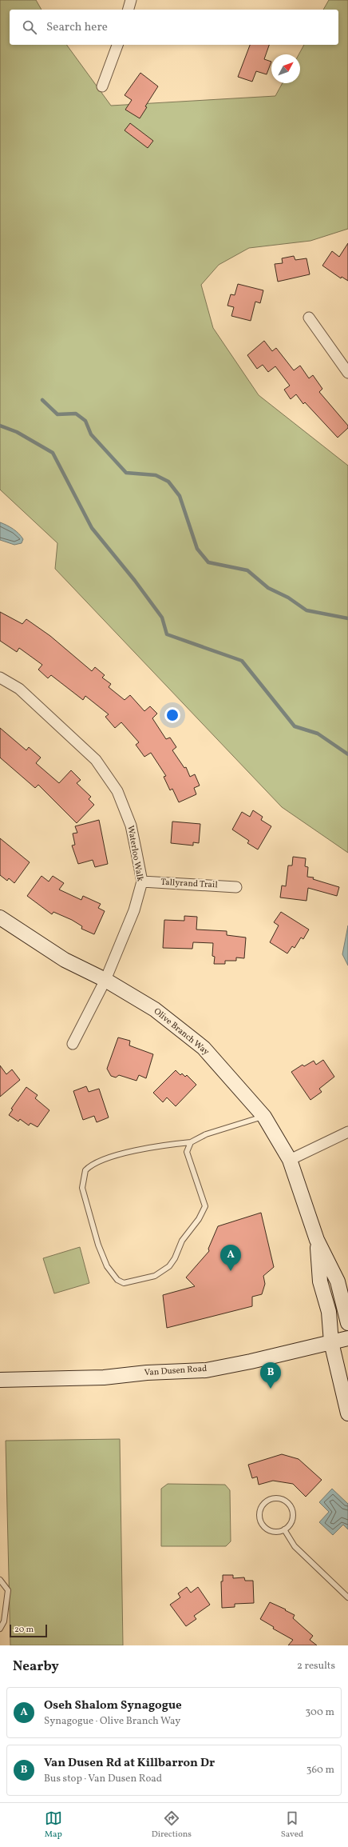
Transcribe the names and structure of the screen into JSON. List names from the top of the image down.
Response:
{
  "streets": {
    "street": [
      "Waterloo Walk",
      "Tallyrand Trail",
      "Olive Branch Way",
      "Van Dusen Road"
    ]
  },
  "crossings": [
    ["Waterloo Walk", "Tallyrand Trail"],
    ["Waterloo Walk", "Olive Branch Way"],
    ["Olive Branch Way", "Van Dusen Road"]
  ],
  "scale_bar": "20 m",
  "north": "top right",
  "page": {
    "search": "Search here",
    "pins": ["A", "B"],
    "scale": "20 m",
    "heading": ["Nearby", "2 results"],
    "list": [
      {
        "mark": "A",
        "name": "Oseh Shalom Synagogue",
        "note": "Synagogue · Olive Branch Way",
        "value": "300 m"
      },
      {
        "mark": "B",
        "name": "Van Dusen Rd at Killbarron Dr",
        "note": "Bus stop · Van Dusen Road",
        "value": "360 m"
      }
    ],
    "nav": ["Map", "Directions", "Saved"]
  }
}
